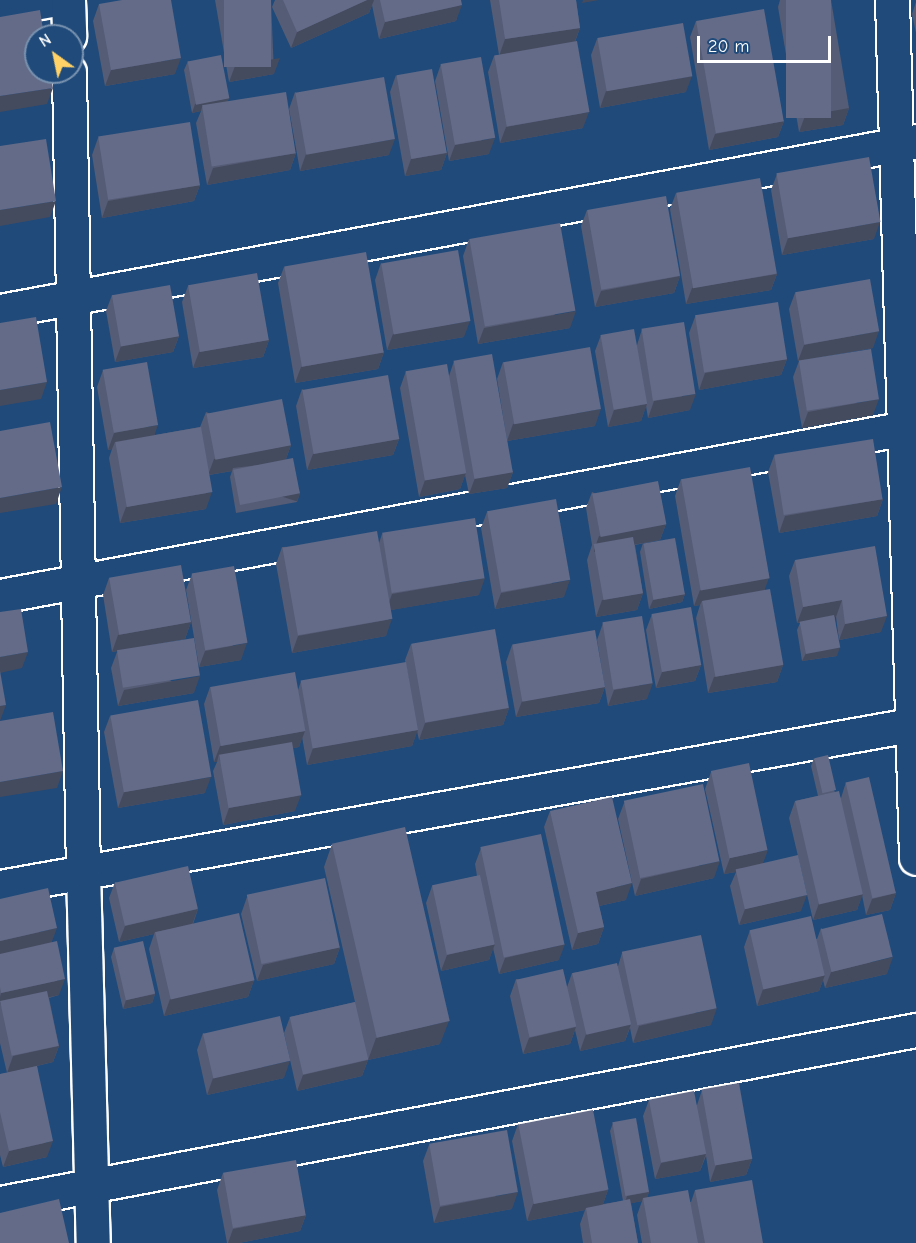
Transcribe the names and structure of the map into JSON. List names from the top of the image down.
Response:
{
  "scale_bar": "20 m",
  "north": "top left"
}
